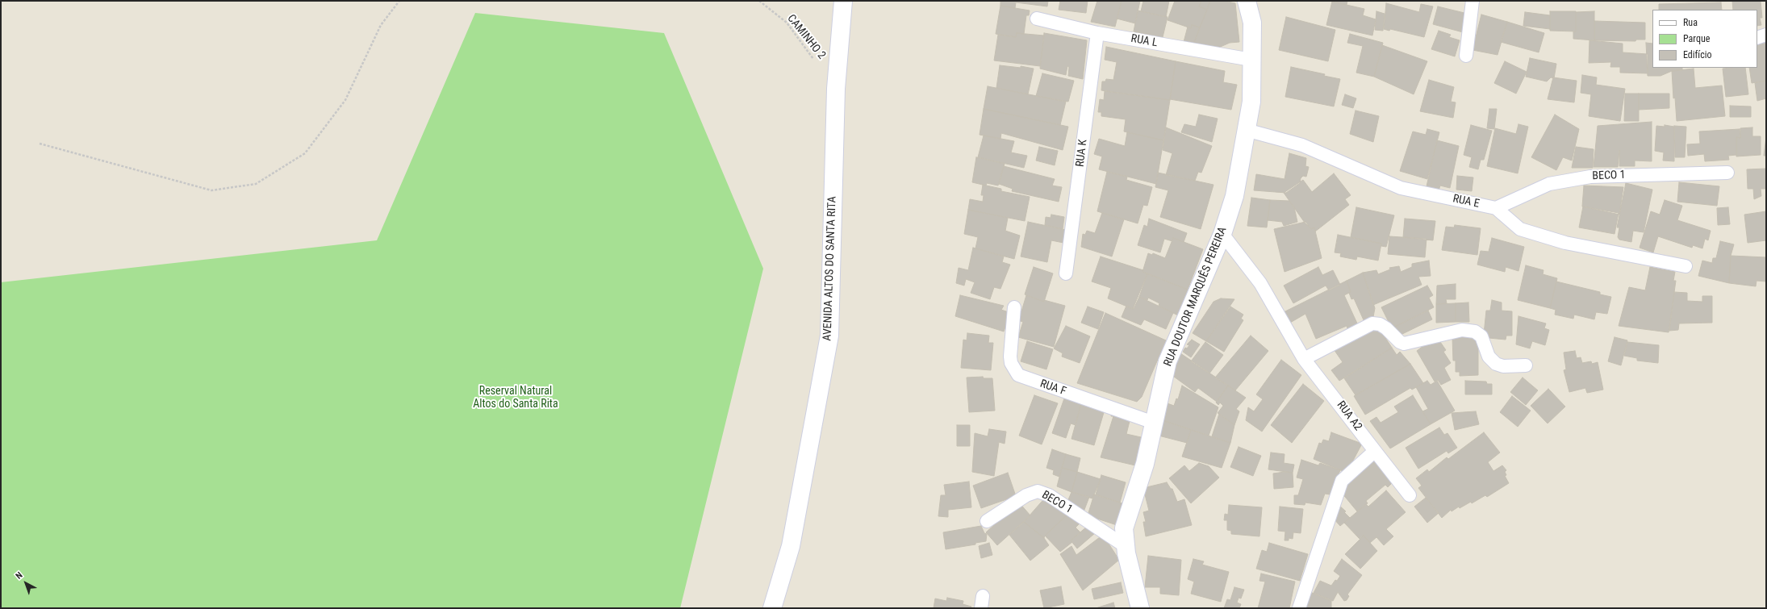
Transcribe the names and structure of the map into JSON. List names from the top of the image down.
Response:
{
  "streets": {
    "street": ["AVENIDA ALTOS DO SANTA RITA", "RUA DOUTOR MARQUÊS PEREIRA"],
    "lane": [
      "RUA L",
      "RUA K",
      "BECO 1",
      "RUA E",
      "RUA F",
      "RUA A2"
    ],
    "path": ["CAMINHO 2"]
  },
  "crossings": [
    ["CAMINHO 2", "AVENIDA ALTOS DO SANTA RITA"],
    ["RUA L", "RUA K"],
    ["RUA L", "RUA DOUTOR MARQUÊS PEREIRA"],
    ["BECO 1", "RUA E"],
    ["BECO 1", "RUA DOUTOR MARQUÊS PEREIRA"],
    ["RUA E", "RUA DOUTOR MARQUÊS PEREIRA"],
    ["RUA DOUTOR MARQUÊS PEREIRA", "RUA F"],
    ["RUA DOUTOR MARQUÊS PEREIRA", "RUA A2"]
  ],
  "parks": ["Reserval Natural Altos do Santa Rita"],
  "legend": ["Rua", "Parque", "Edifício"],
  "north": "top left"
}
